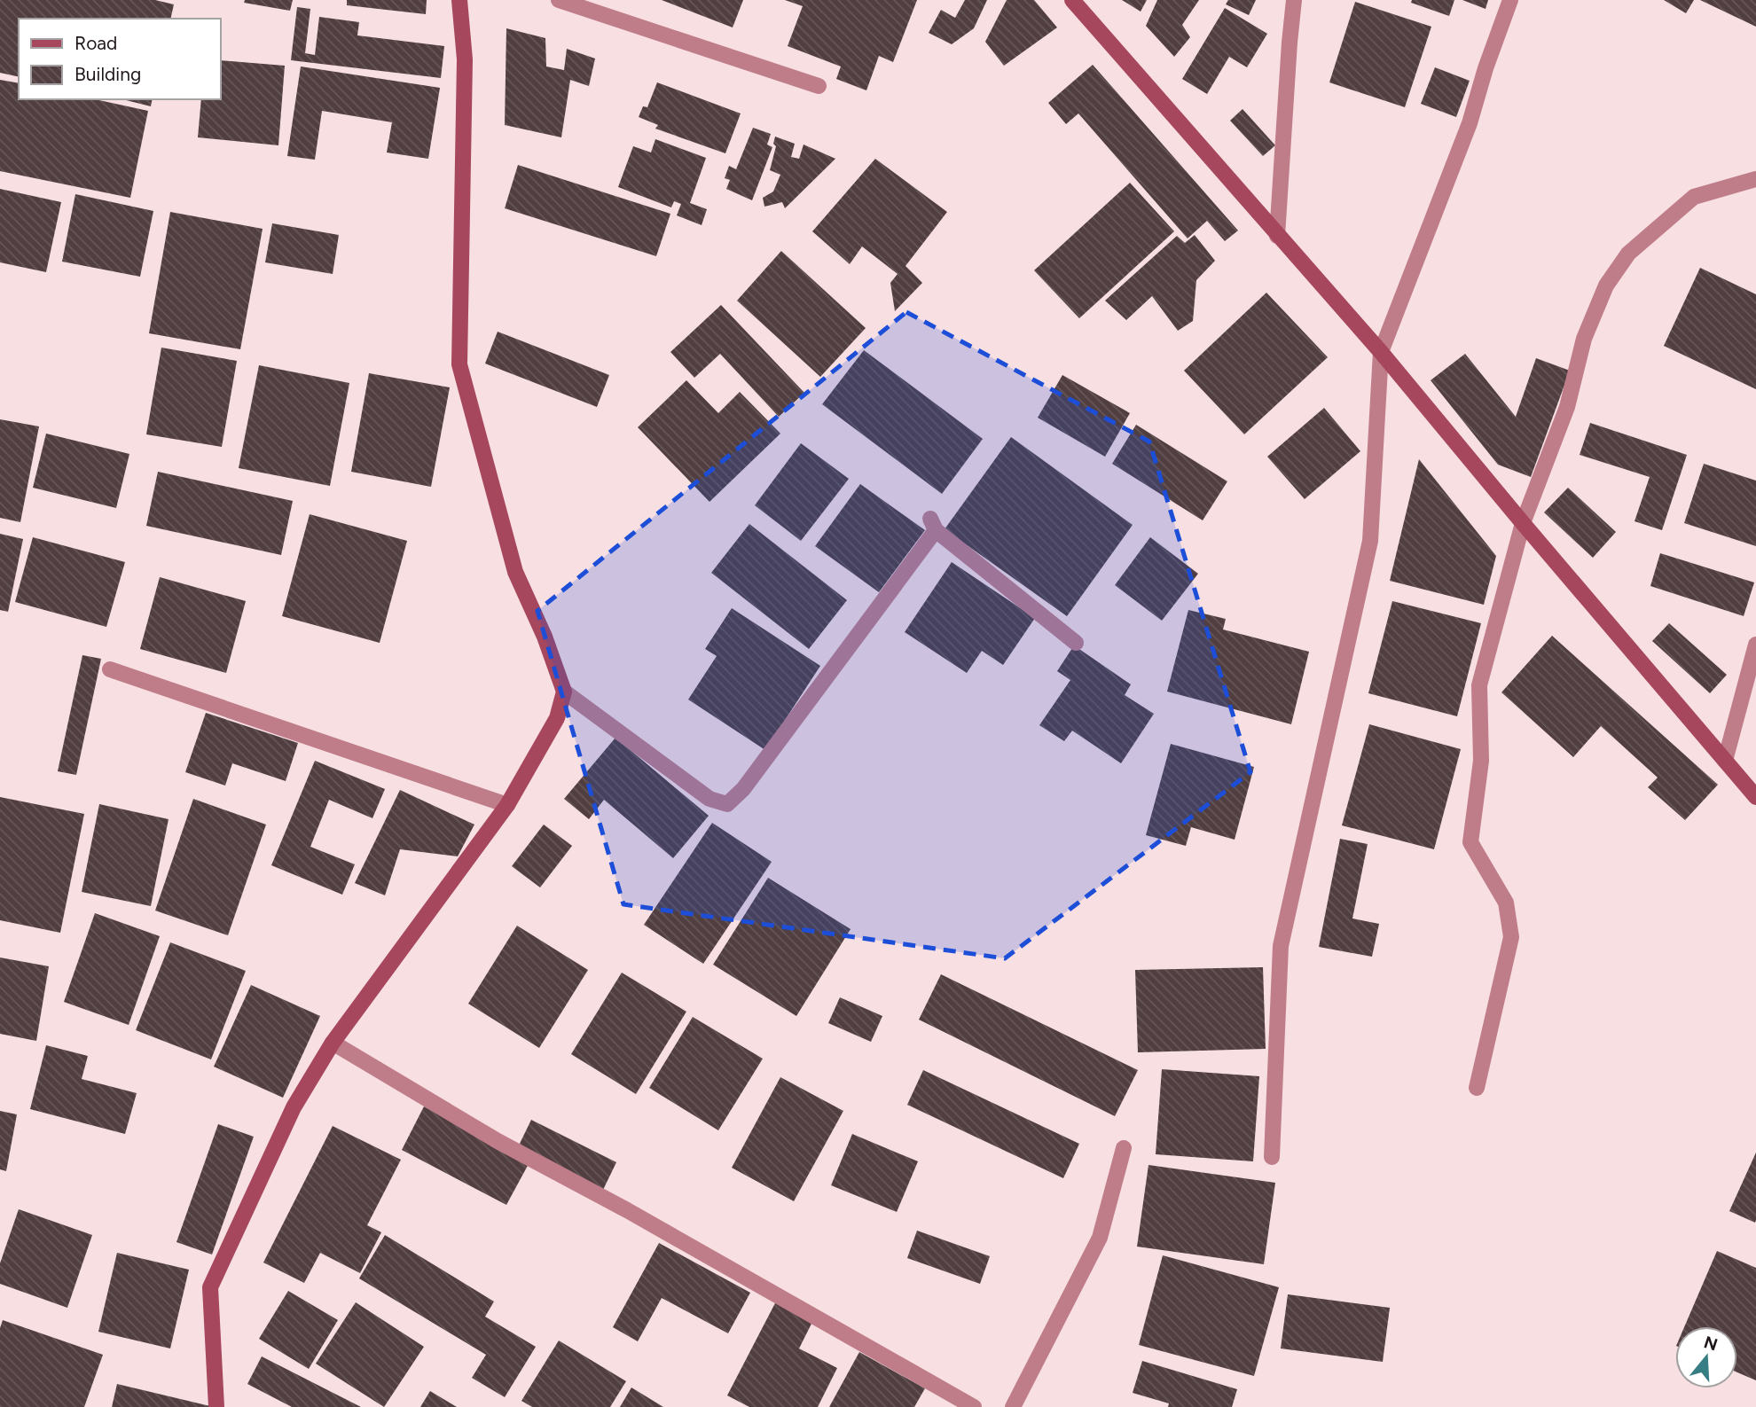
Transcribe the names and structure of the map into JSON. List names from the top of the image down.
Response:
{
  "legend": ["Road", "Building"],
  "north": "top"
}
